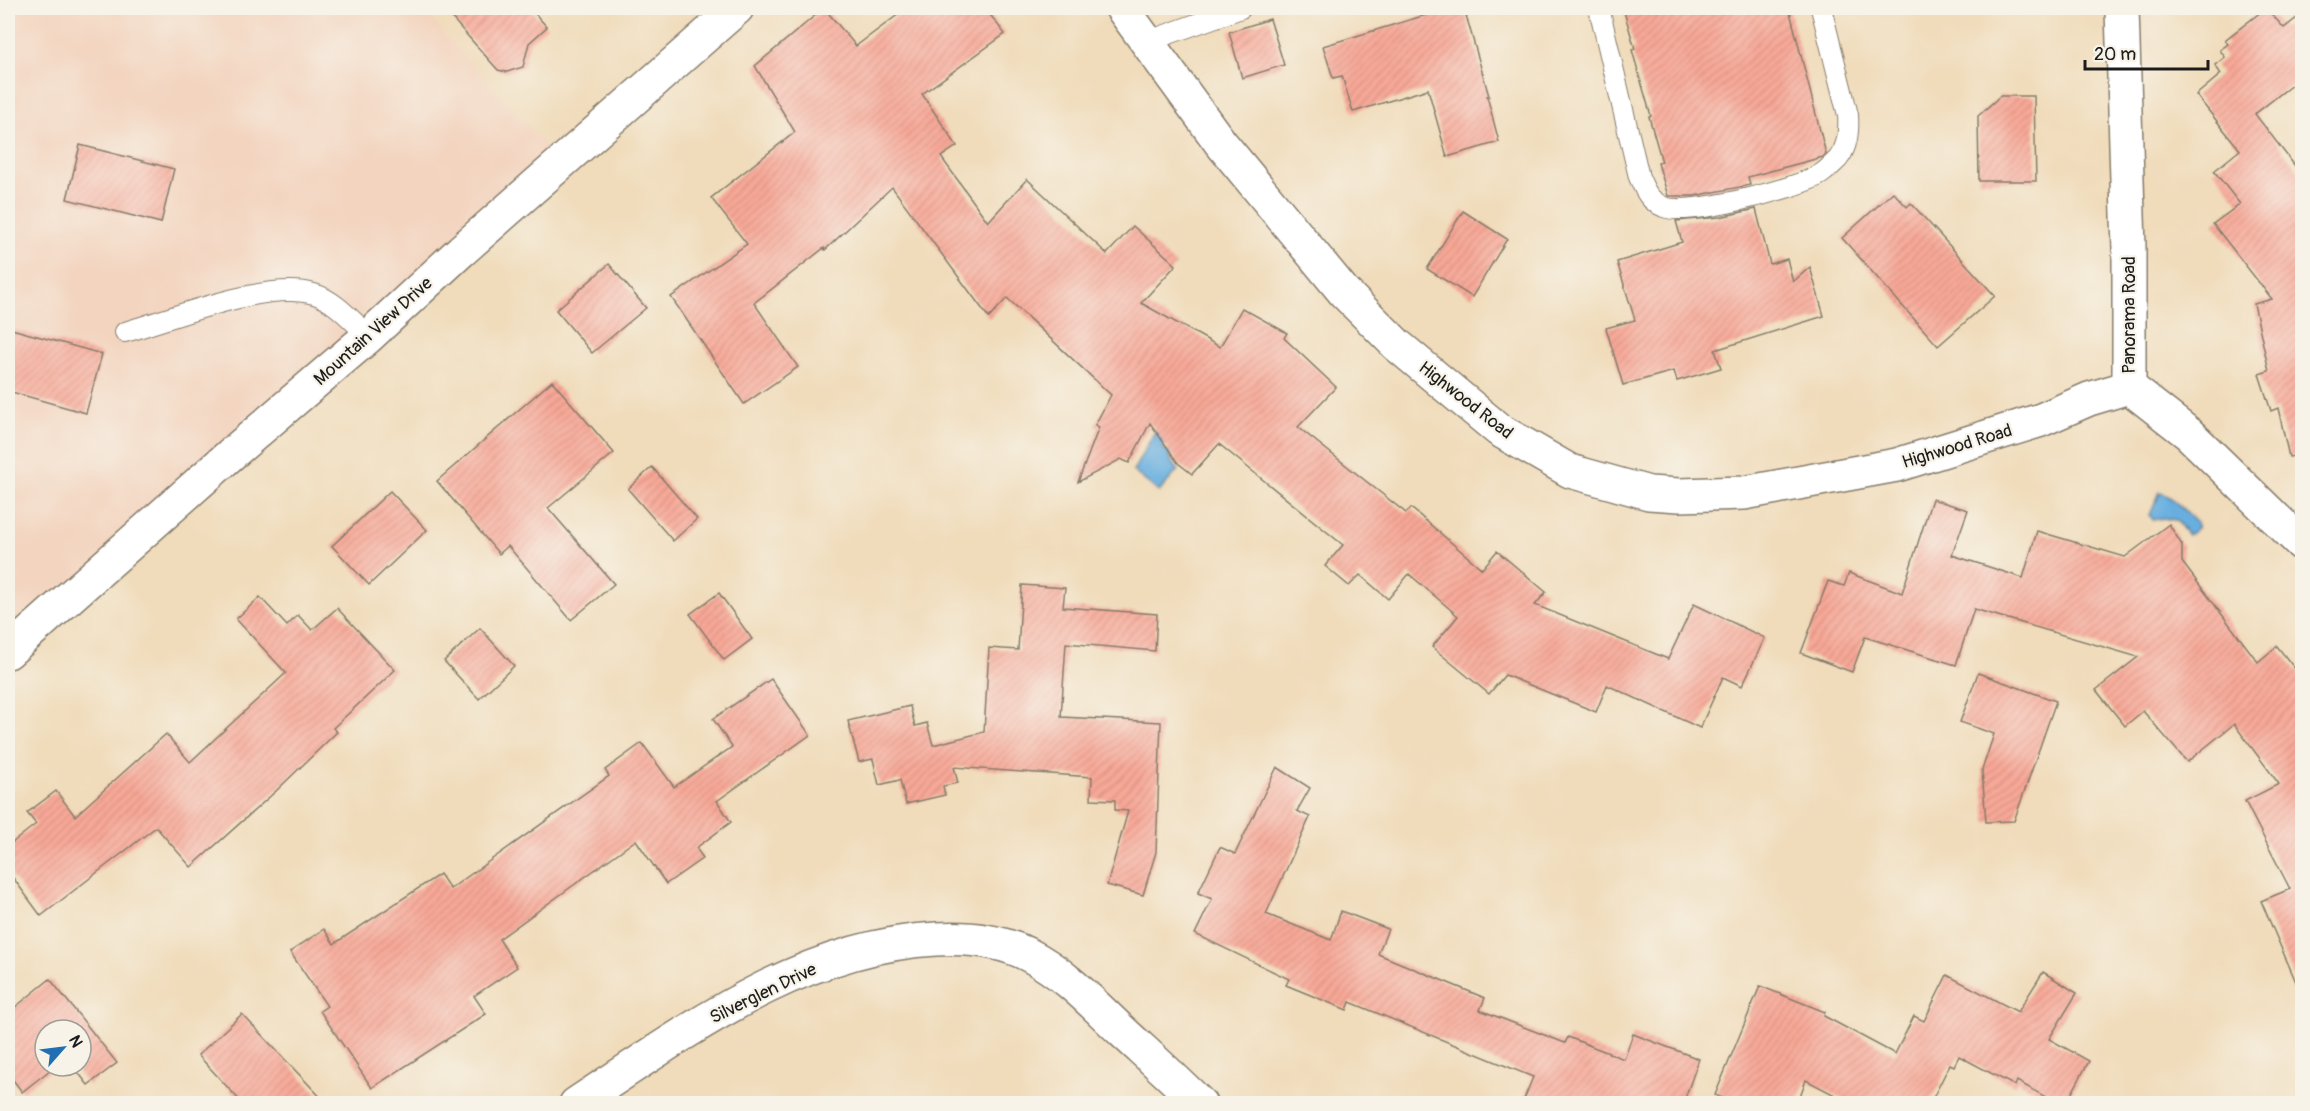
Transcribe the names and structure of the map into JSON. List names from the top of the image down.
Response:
{
  "streets": {
    "street": [
      "Panorama Road",
      "Mountain View Drive",
      "Highwood Road",
      "Silverglen Drive"
    ]
  },
  "crossings": [
    ["Panorama Road", "Highwood Road"]
  ],
  "scale_bar": "20 m",
  "north": "top right"
}
